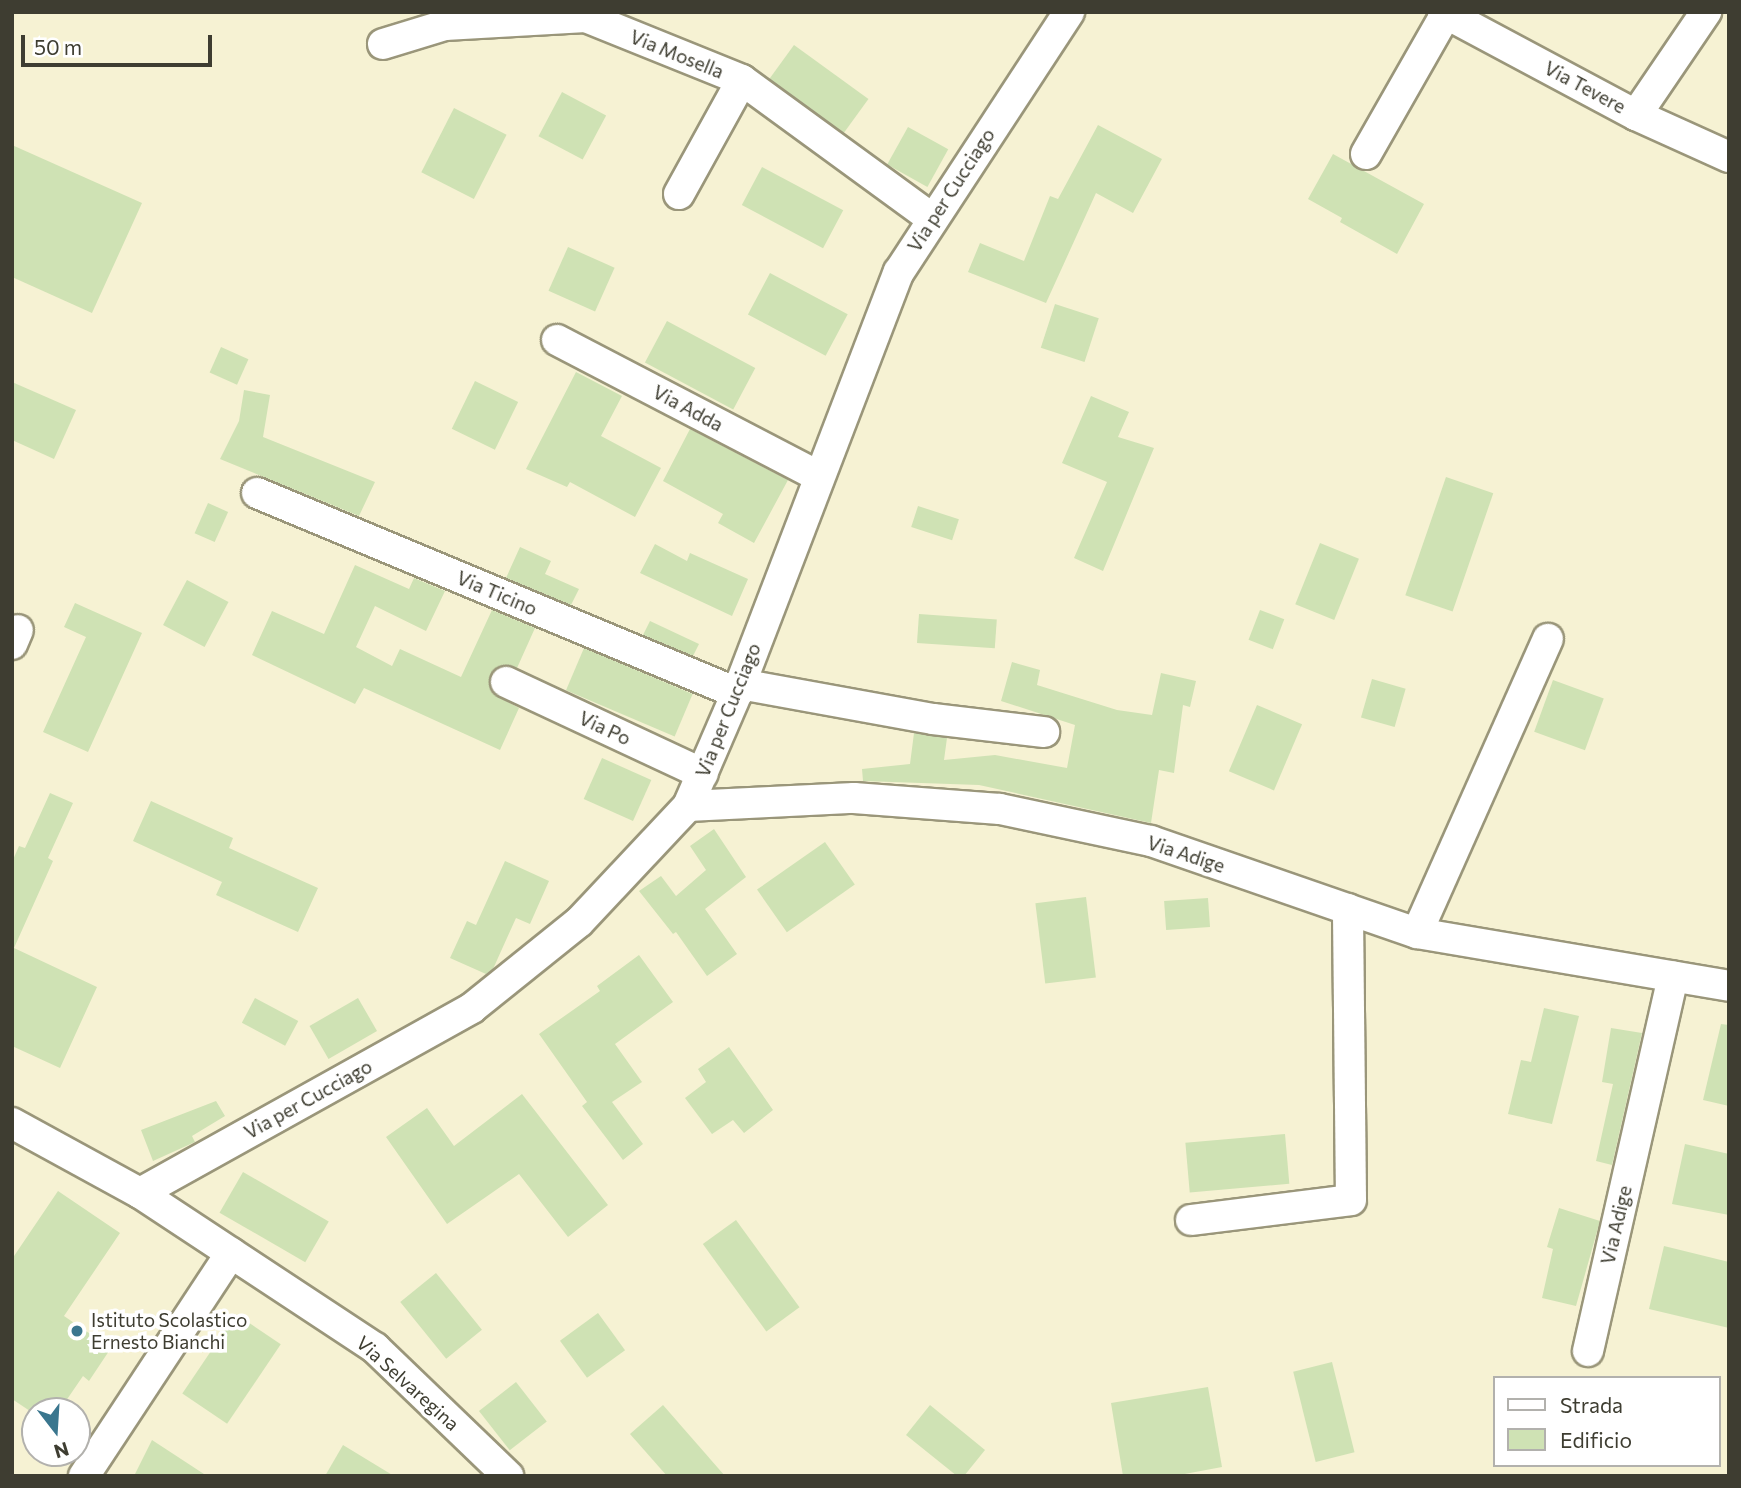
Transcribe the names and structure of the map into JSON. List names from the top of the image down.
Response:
{
  "streets": {
    "street": [
      "Via Mosella",
      "Via Tevere",
      "Via per Cucciago",
      "Via Adda",
      "Via Ticino",
      "Via Po",
      "Via Adige",
      "Via Selvaregina"
    ]
  },
  "crossings": [
    ["Via Mosella", "Via per Cucciago"],
    ["Via per Cucciago", "Via Adda"],
    ["Via per Cucciago", "Via Ticino"],
    ["Via per Cucciago", "Via Po"],
    ["Via per Cucciago", "Via Adige"],
    ["Via per Cucciago", "Via Selvaregina"]
  ],
  "places": ["Istituto Scolastico Ernesto Bianchi"],
  "legend": ["Strada", "Edificio"],
  "scale_bar": "50 m",
  "north": "bottom"
}
